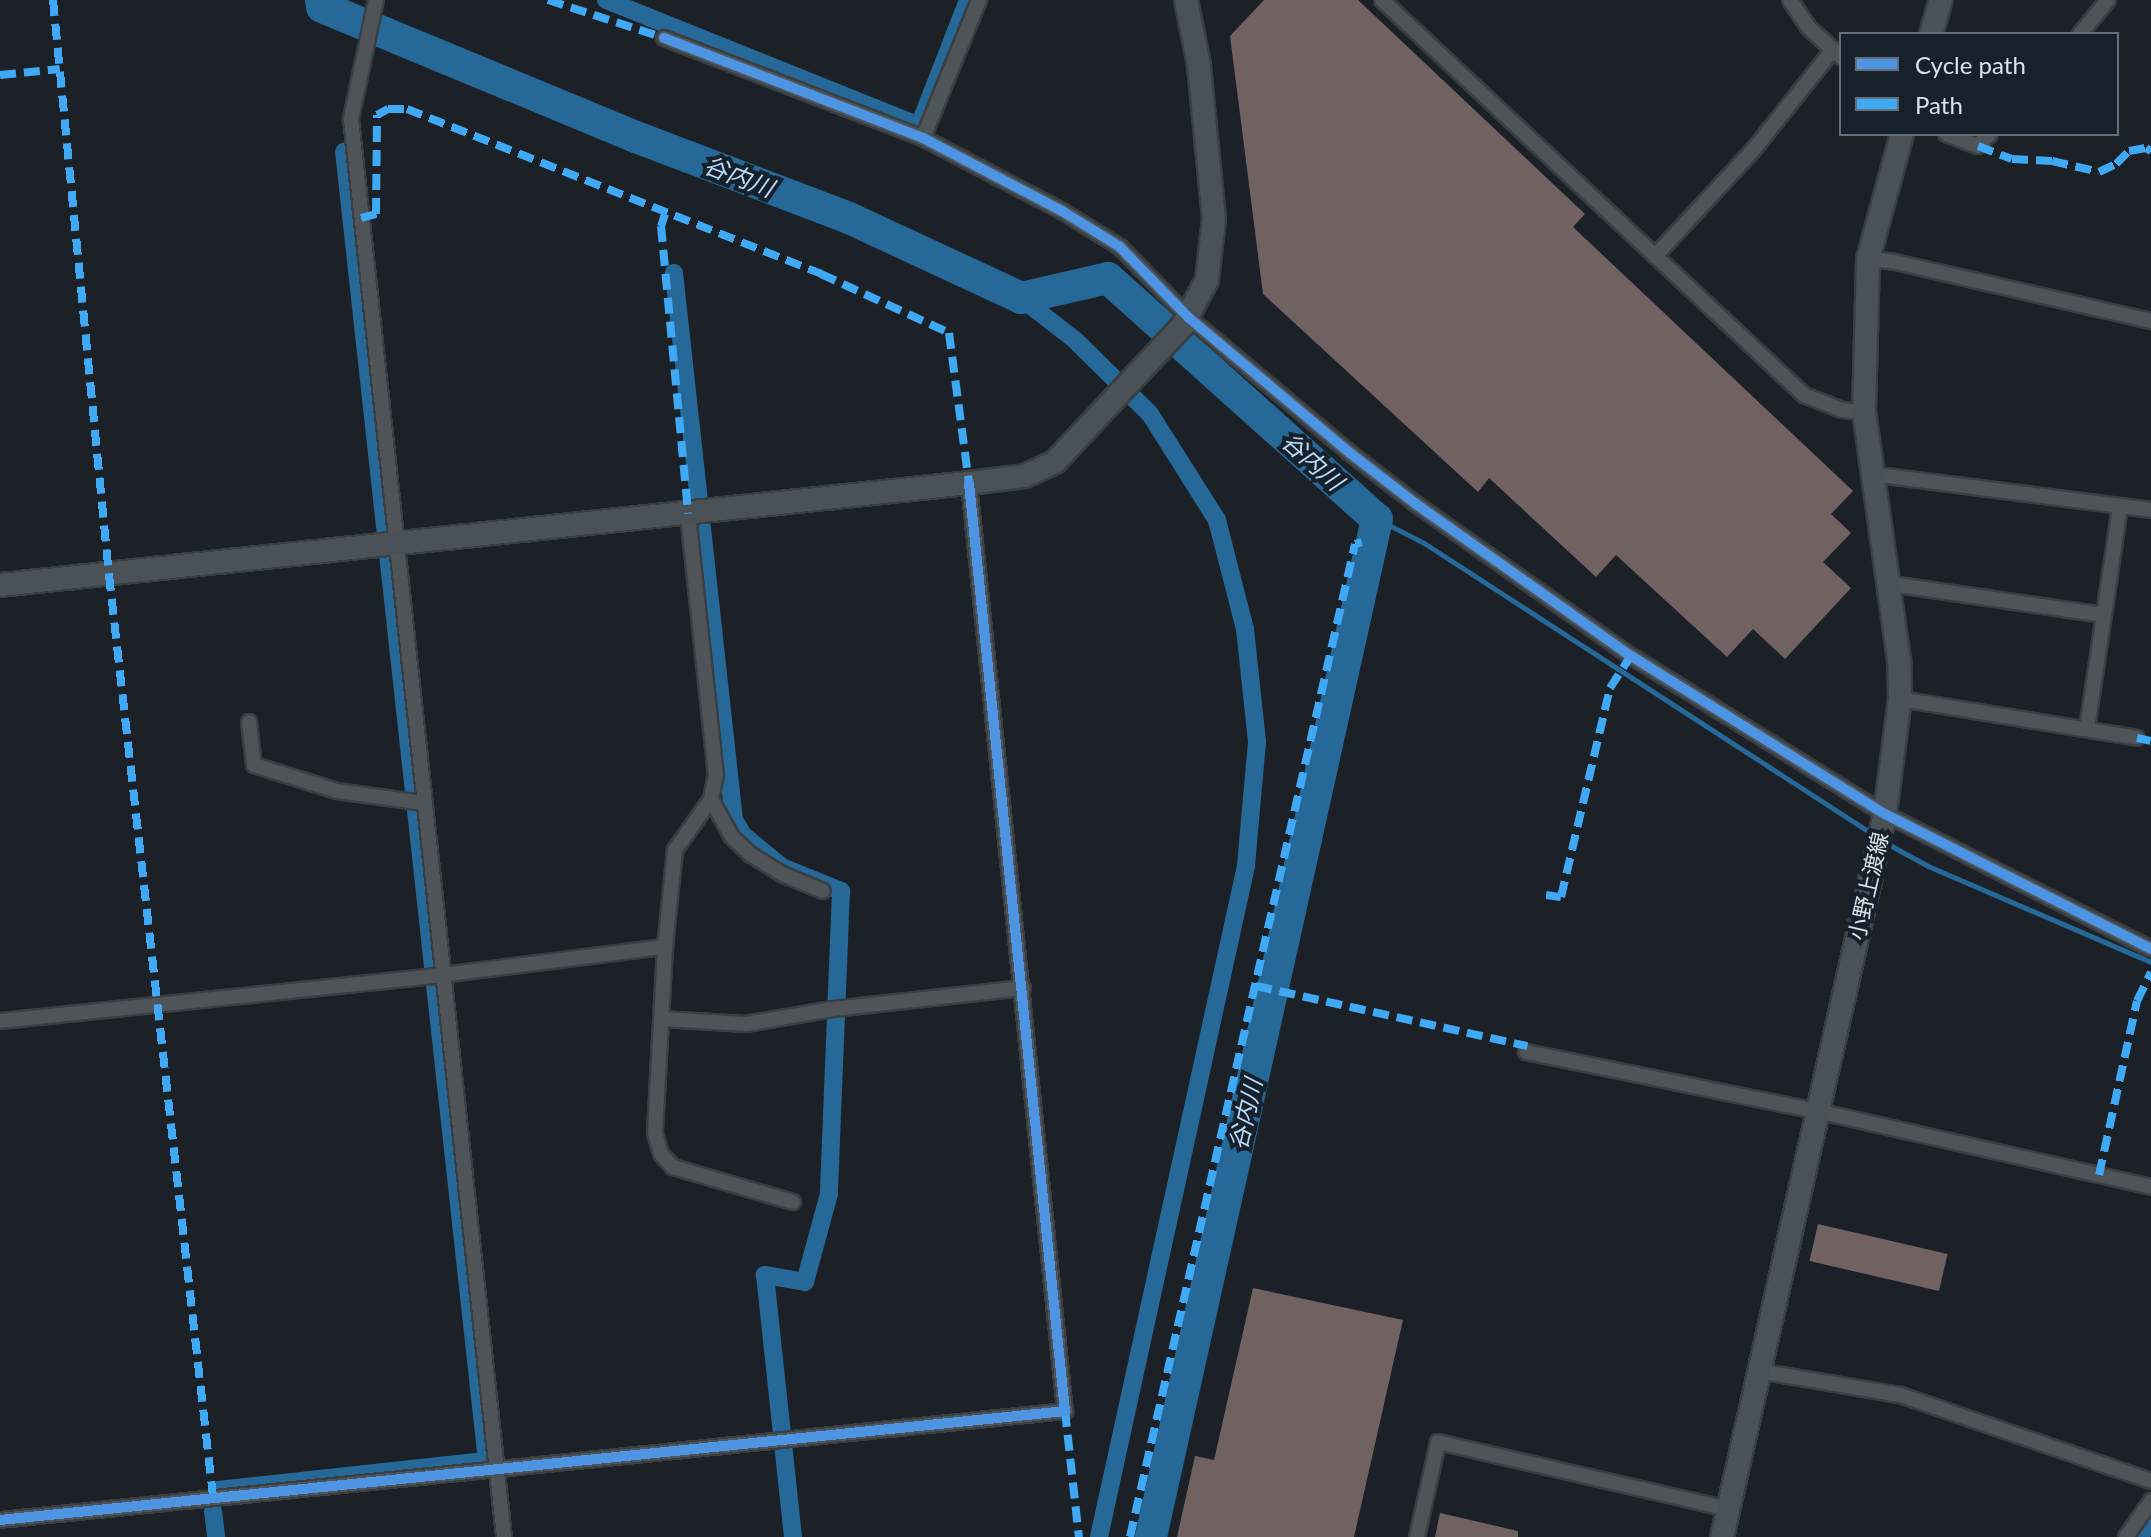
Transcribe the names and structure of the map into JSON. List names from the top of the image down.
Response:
{
  "streets": {
    "street": ["小野上渡線"]
  },
  "water": ["谷内川"],
  "legend": ["Cycle path", "Path"]
}
